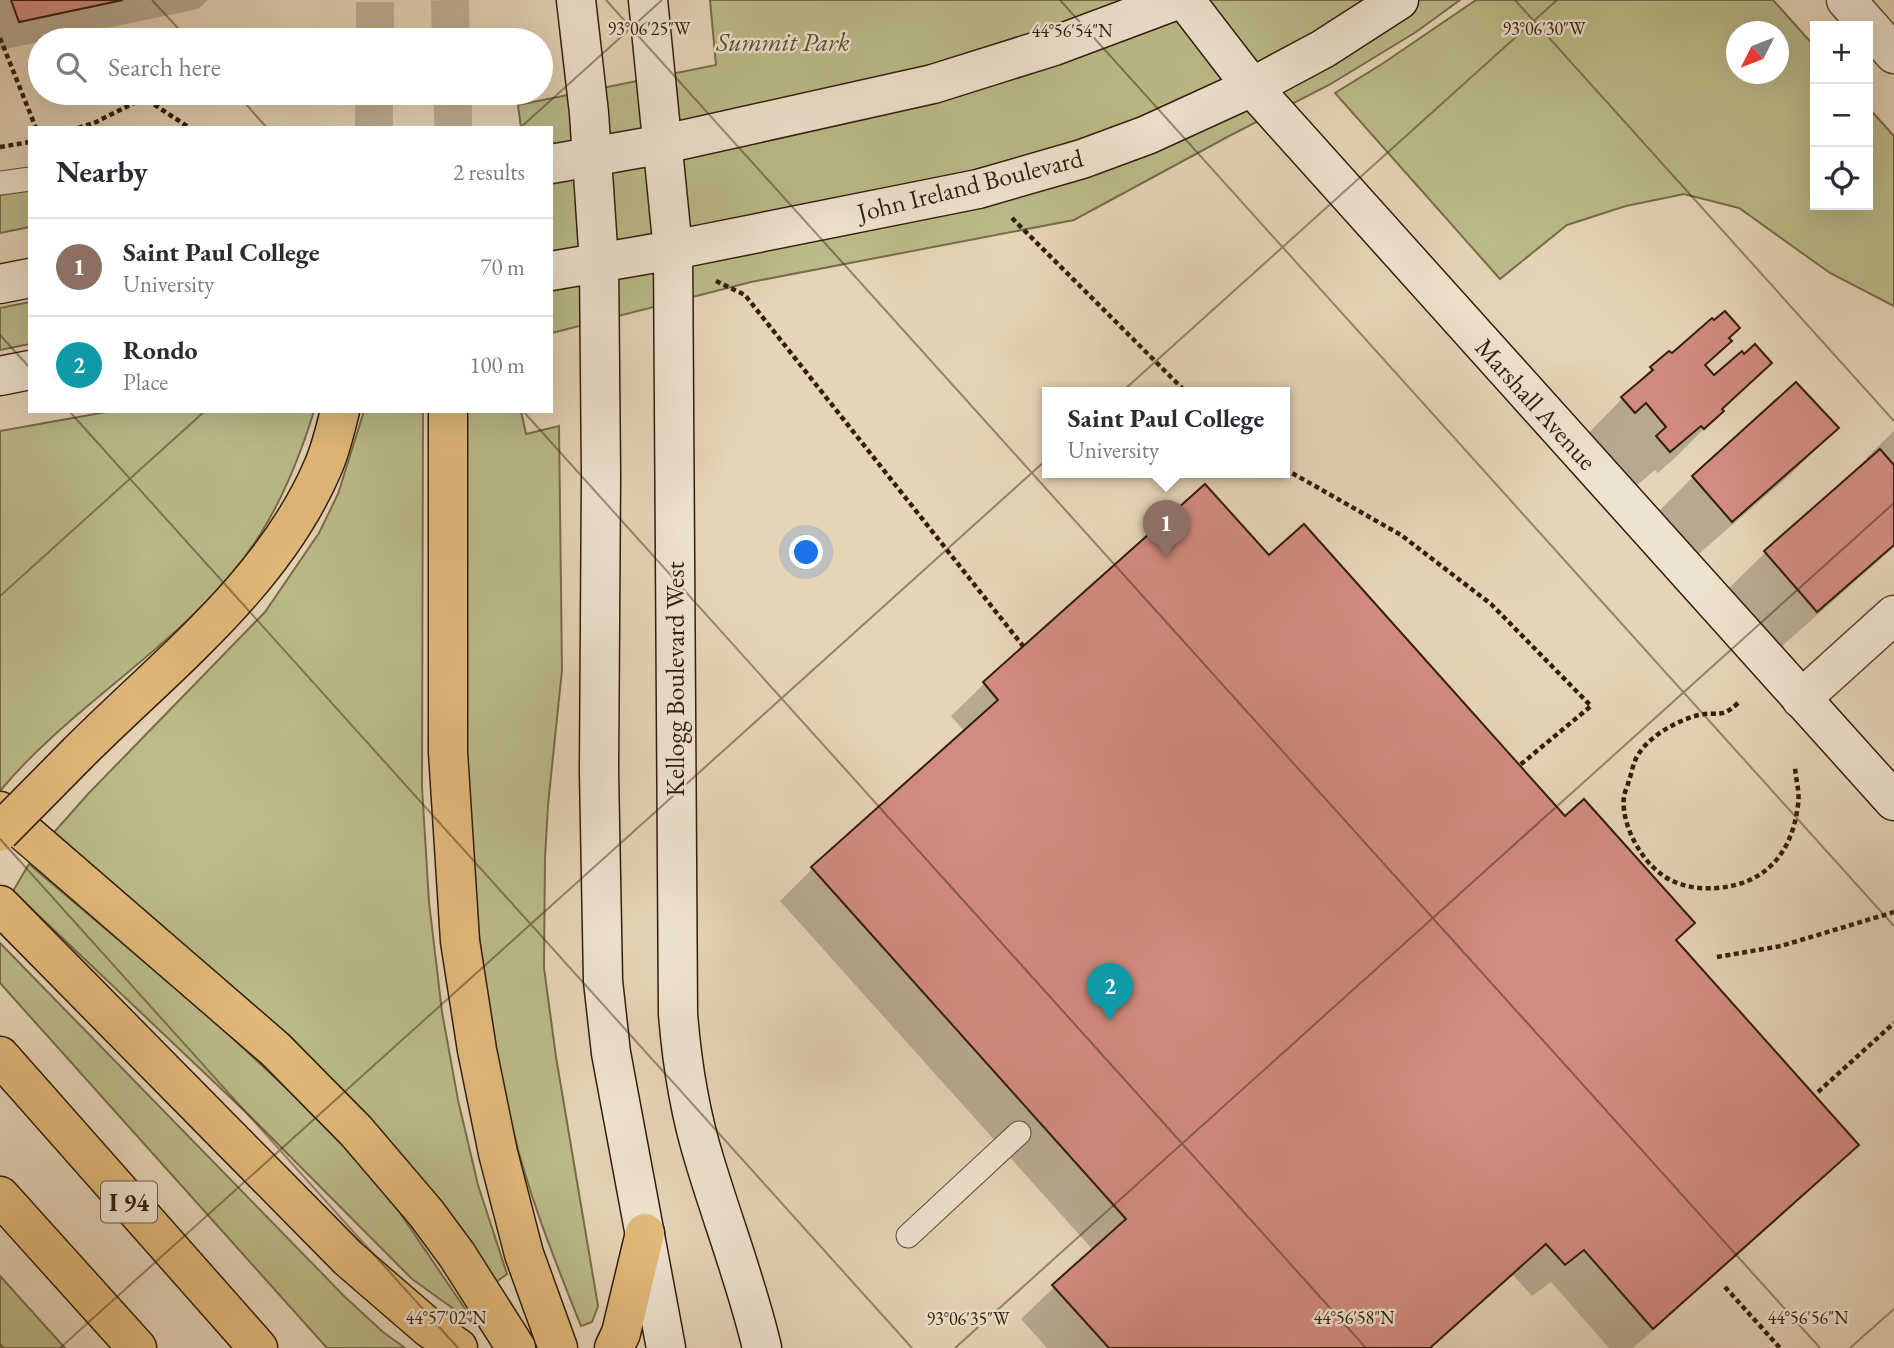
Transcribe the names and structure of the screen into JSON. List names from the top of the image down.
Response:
{
  "streets": {
    "highway": ["I 94"],
    "street": ["John Ireland Boulevard", "Marshall Avenue", "Kellogg Boulevard West"]
  },
  "crossings": [
    ["John Ireland Boulevard", "Marshall Avenue"],
    ["John Ireland Boulevard", "Kellogg Boulevard West"]
  ],
  "parks": ["Summit Park"],
  "north": "bottom left",
  "page": {
    "map_buttons": ["+", "−"],
    "search": "Search here",
    "heading": ["Nearby", "2 results"],
    "list": [
      {
        "mark": "1",
        "name": "Saint Paul College",
        "note": "University",
        "value": "70 m"
      },
      {
        "mark": "2",
        "name": "Rondo",
        "note": "Place",
        "value": "100 m"
      }
    ],
    "popup": ["Saint Paul College", "University"],
    "pins": ["1", "2"]
  },
  "coordinates": [
    "93°06'25\"W",
    "93°06'30\"W",
    "44°56'54\"N",
    "44°57'02\"N",
    "44°56'58\"N",
    "44°56'56\"N",
    "93°06'35\"W"
  ]
}
